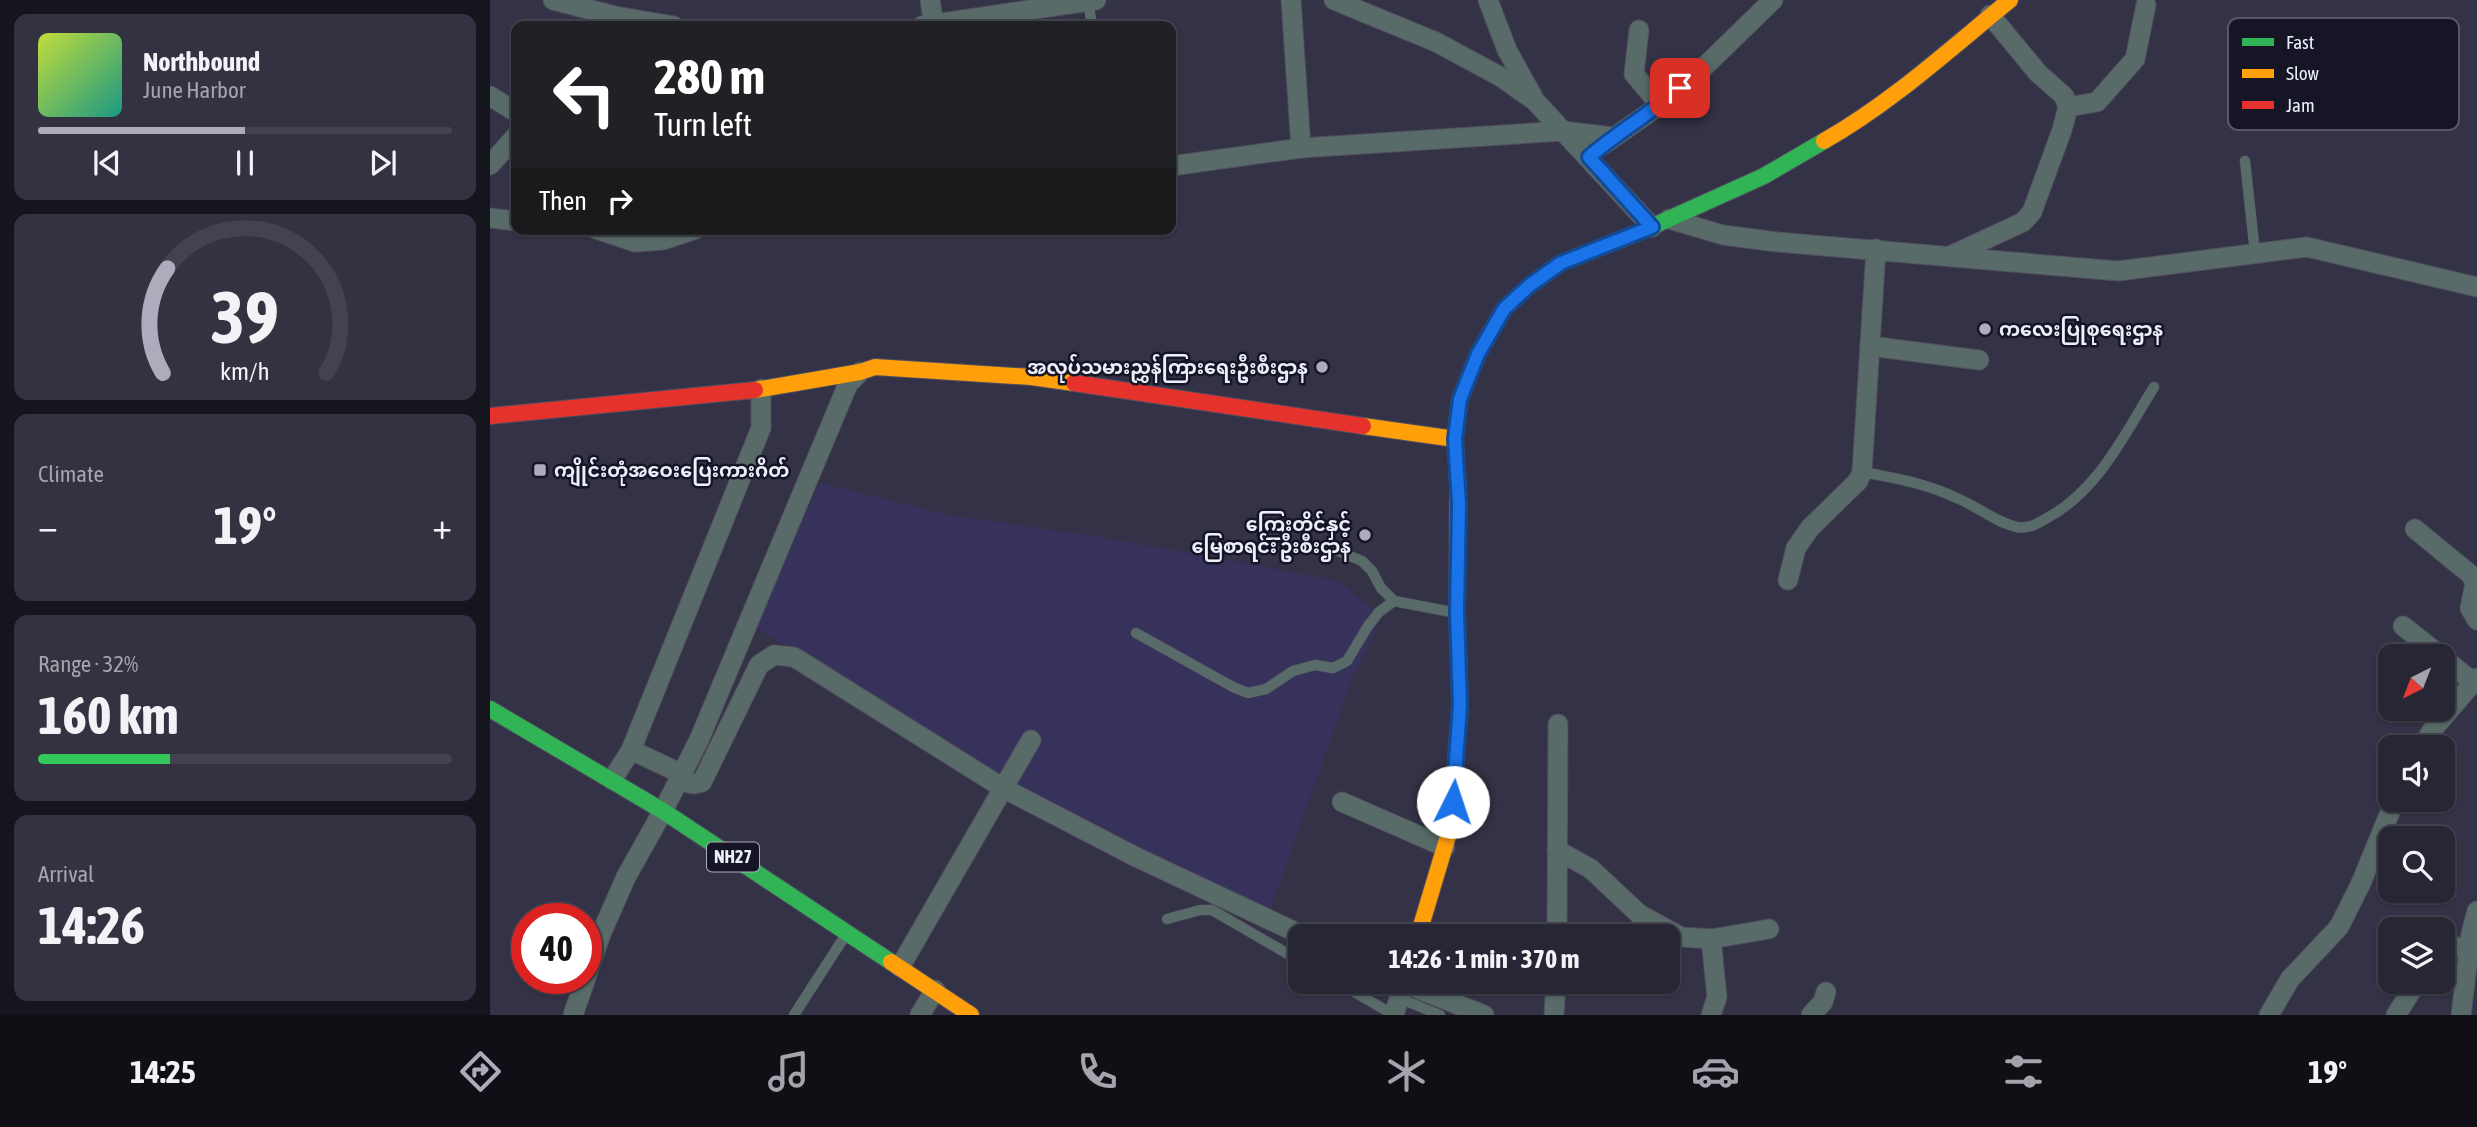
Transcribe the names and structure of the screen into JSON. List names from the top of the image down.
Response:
{
  "streets": {
    "main road": ["NH27"]
  },
  "places": {
    "other": ["ကလေးပြုစုရေးဌာန", "အလုပ်သမားညွှန်ကြားရေးဦးစီးဌာန", "ကြေးတိုင်နှင့် မြေစာရင်း ဦးစီးဌာန"],
    "transit": ["ကျိုင်းတုံအဝေးပြေးကားဂိတ်"]
  },
  "legend": ["Fast", "Slow", "Jam"],
  "north": "bottom left",
  "page": {
    "turn": ["280 m", "Turn left"],
    "song": ["Northbound", "June Harbor"],
    "then": "Then",
    "tile": [
      "Climate",
      ["Range · 32%", "160 km"],
      ["Arrival", "14:26"]
    ],
    "heat": ["−", "19°", "+"],
    "limit": "40",
    "trip": "14:26 · 1 min · 370 m",
    "tabs": ["14:25", "19°"],
    "gauge": ["39", "km/h"]
  }
}
